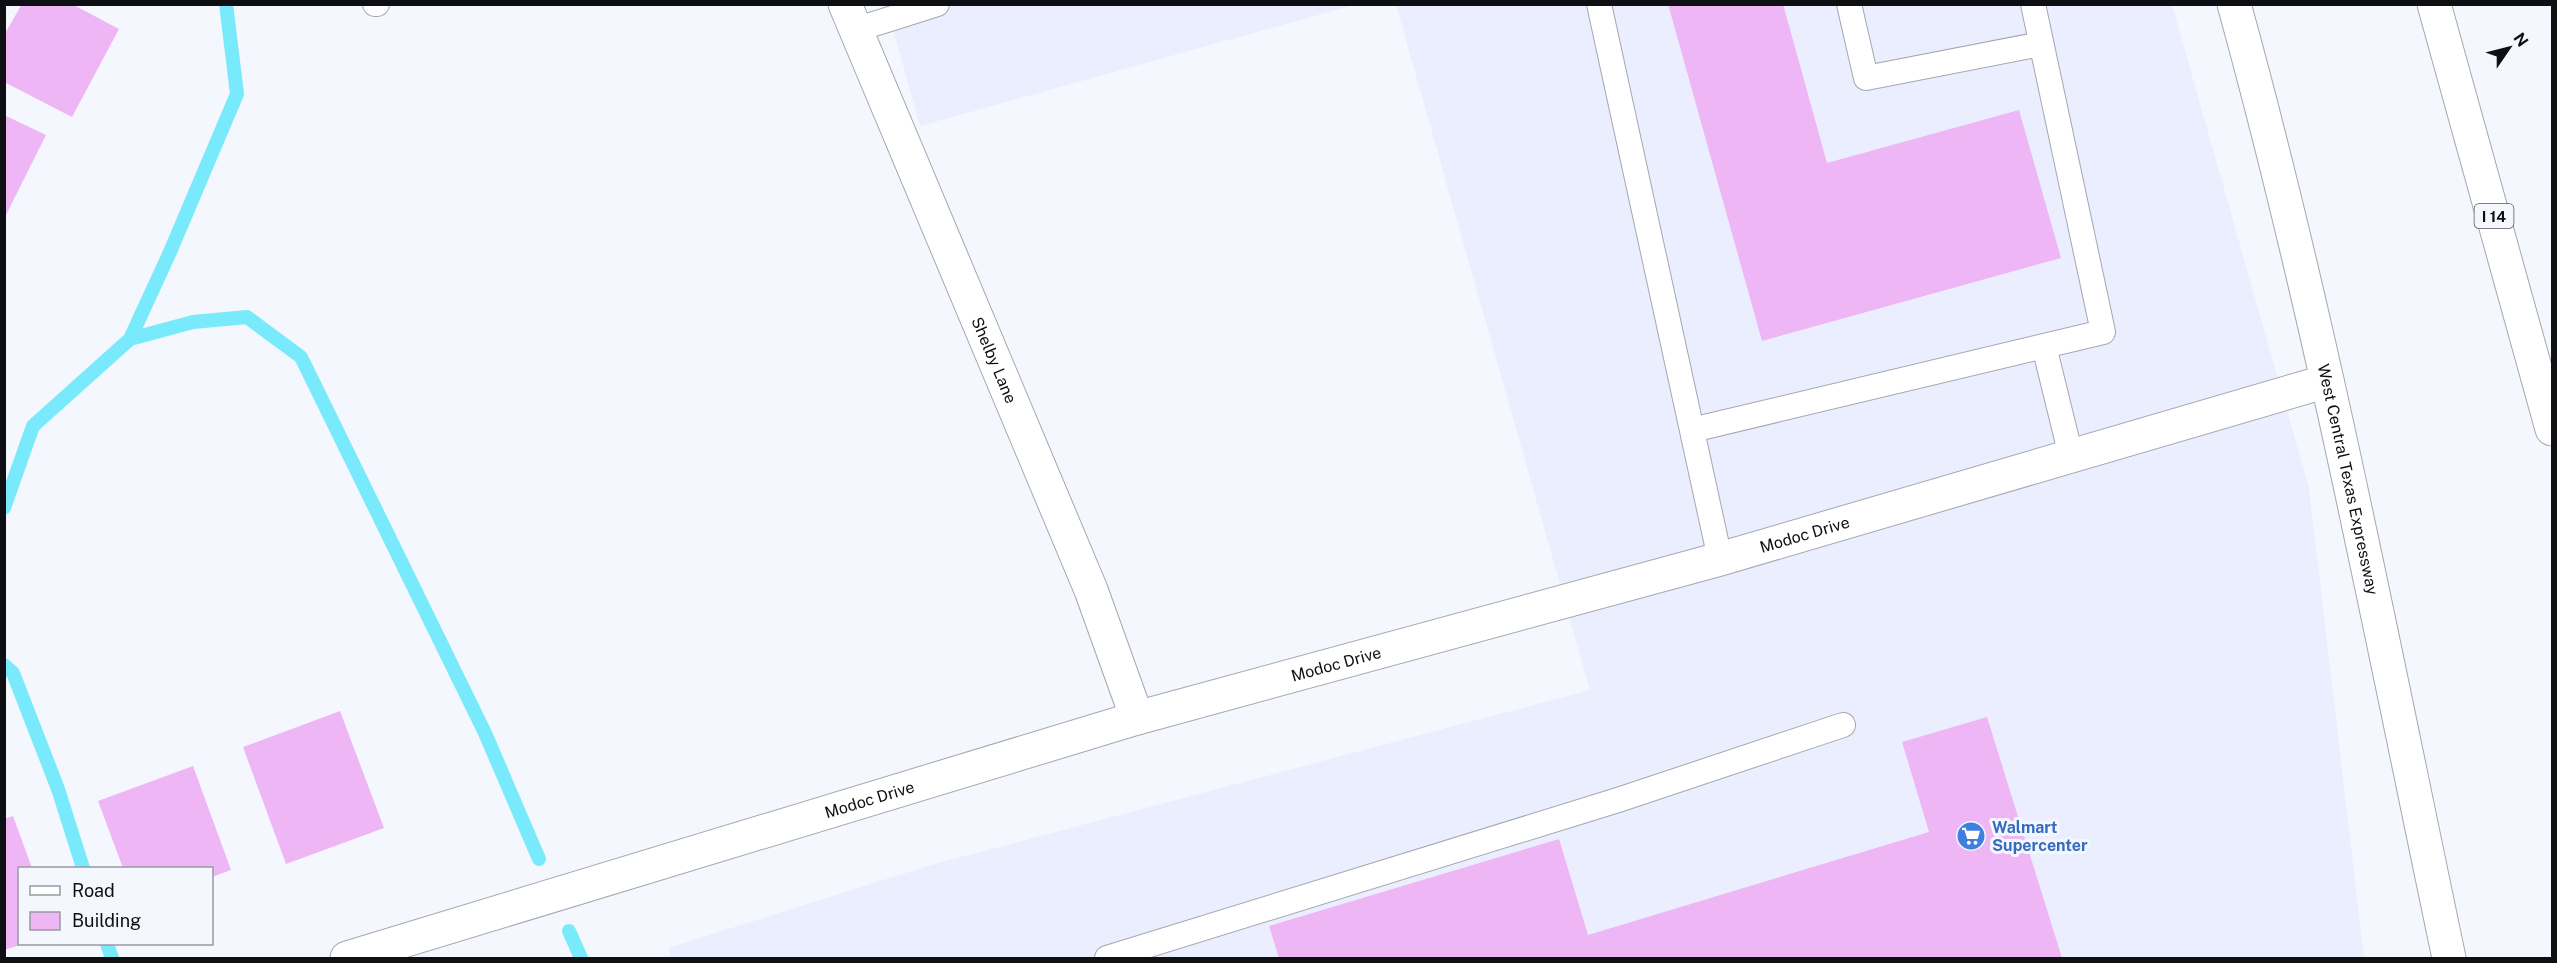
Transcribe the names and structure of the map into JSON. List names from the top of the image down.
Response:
{
  "streets": {
    "main road": [
      "I 14",
      "Shelby Lane",
      "West Central Texas Expressway",
      "Modoc Drive"
    ]
  },
  "crossings": [
    ["Shelby Lane", "Modoc Drive"],
    ["West Central Texas Expressway", "Modoc Drive"]
  ],
  "places": {
    "supermarket": ["Walmart Supercenter"]
  },
  "legend": ["Road", "Building"],
  "north": "top right"
}
